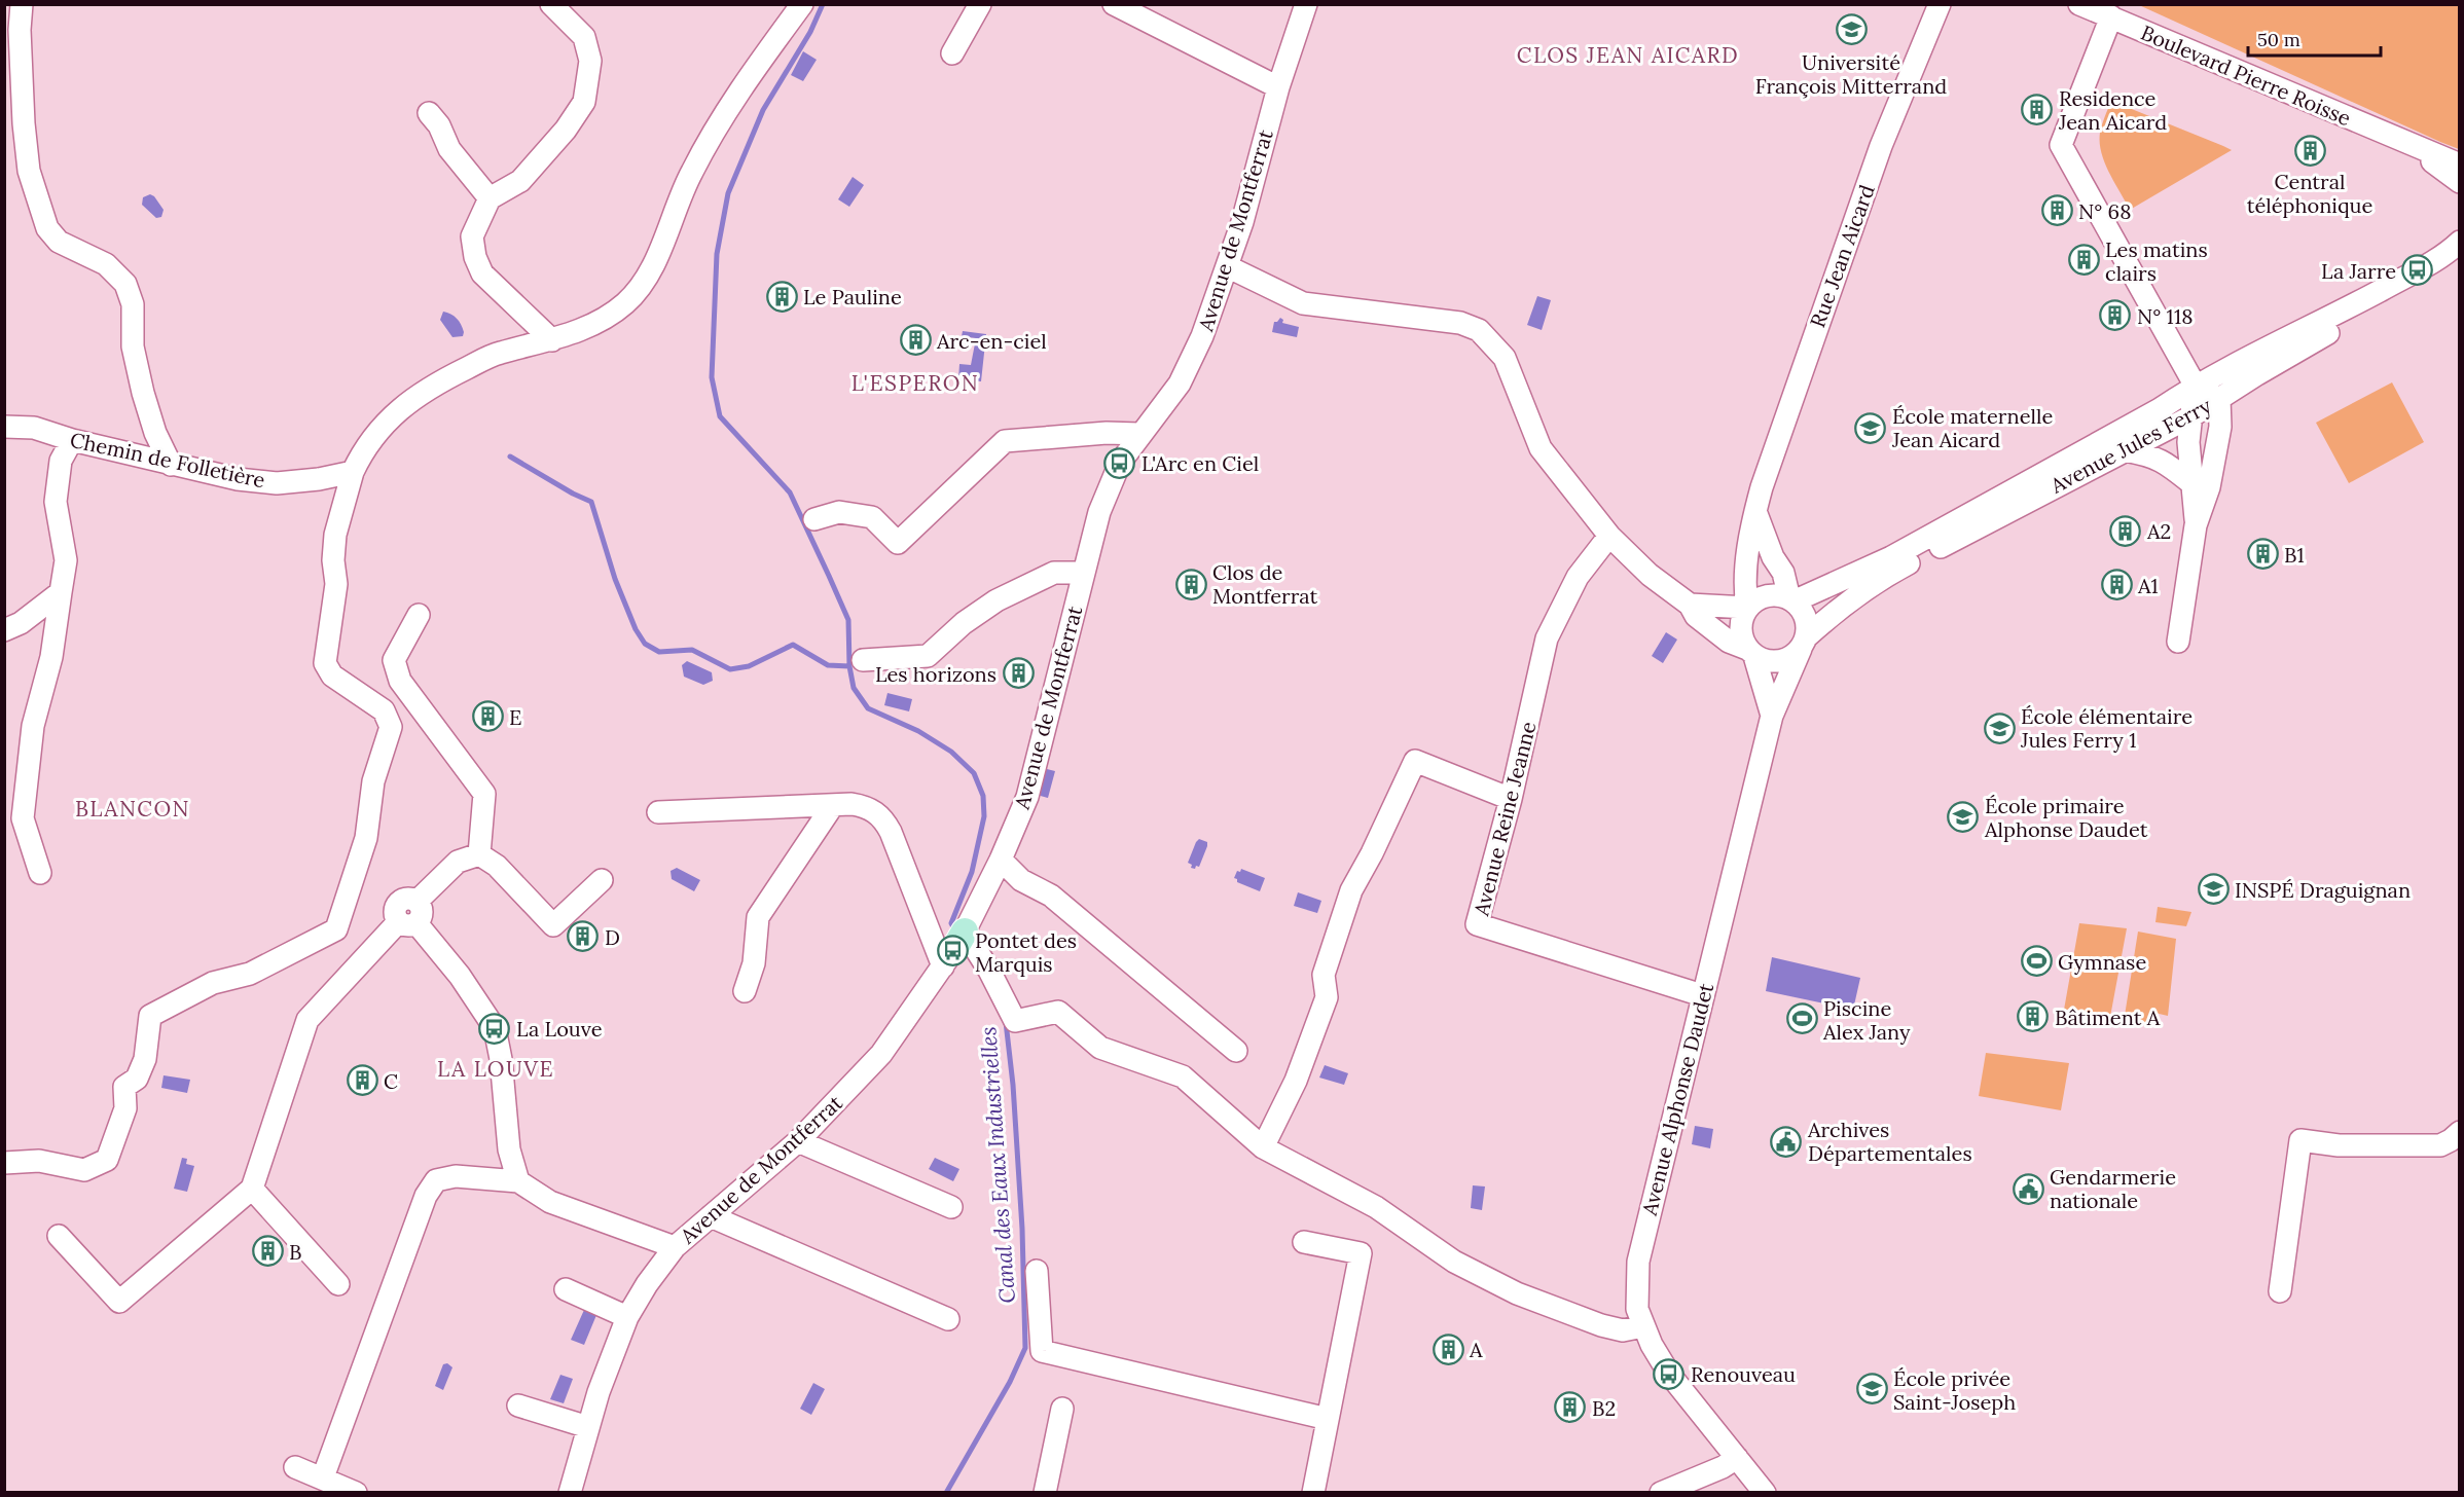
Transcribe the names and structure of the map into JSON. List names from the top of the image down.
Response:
{
  "streets": {
    "street": [
      "Boulevard Pierre Roisse",
      "Avenue de Montferrat",
      "Rue Jean Aicard",
      "Avenue Jules Ferry",
      "Chemin de Folletière",
      "Avenue Reine Jeanne",
      "Avenue Alphonse Daudet"
    ]
  },
  "crossings": [
    ["Rue Jean Aicard", "Avenue Jules Ferry"],
    ["Rue Jean Aicard", "Avenue Alphonse Daudet"],
    ["Avenue Jules Ferry", "Avenue Alphonse Daudet"],
    ["Avenue Reine Jeanne", "Avenue Alphonse Daudet"]
  ],
  "districts": [
    "CLOS JEAN AICARD",
    "L'ESPERON",
    "BLANCON",
    "LA LOUVE"
  ],
  "water": ["Canal des Eaux Industrielles"],
  "places": {
    "school or university": [
      "Université François Mitterrand",
      "École maternelle Jean Aicard",
      "École élémentaire Jules Ferry 1",
      "École primaire Alphonse Daudet",
      "INSPÉ Draguignan",
      "École privée Saint-Joseph"
    ],
    "building": [
      "Residence Jean Aicard",
      "Central téléphonique",
      "N° 68",
      "Les matins clairs",
      "Le Pauline",
      "N° 118",
      "Arc-en-ciel",
      "A2",
      "B1",
      "Clos de Montferrat",
      "A1",
      "Les horizons",
      "E",
      "D",
      "Bâtiment A",
      "C",
      "B",
      "A",
      "B2"
    ],
    "bus stop": [
      "La Jarre",
      "L'Arc en Ciel",
      "Pontet des Marquis",
      "La Louve",
      "Renouveau"
    ],
    "sports": ["Gymnase", "Piscine Alex Jany"],
    "public building": ["Archives Départementales", "Gendarmerie nationale"]
  },
  "scale_bar": "50 m"
}
